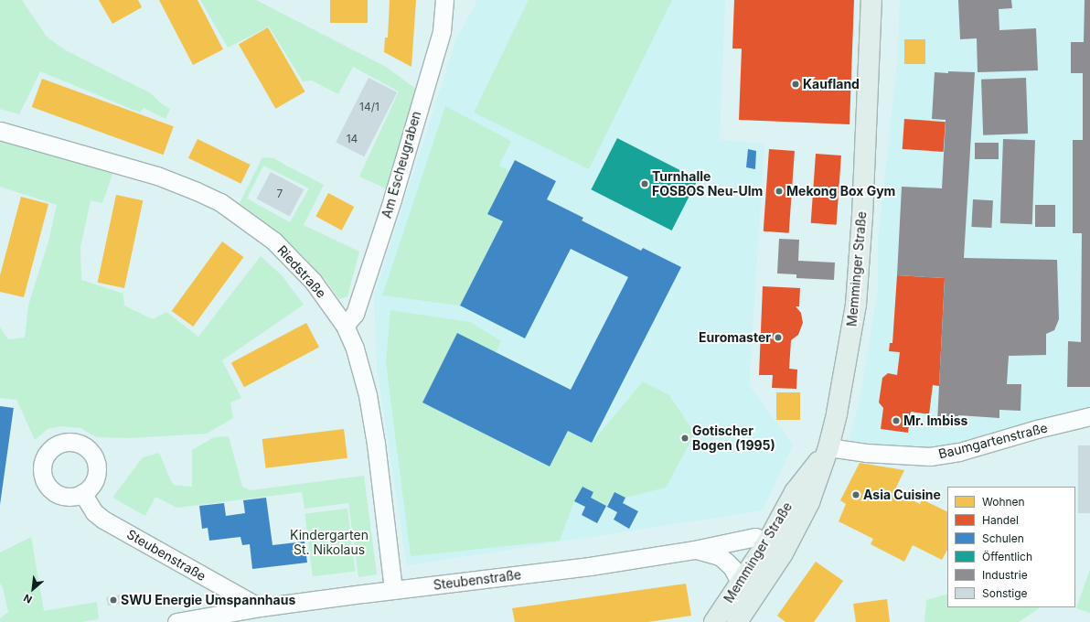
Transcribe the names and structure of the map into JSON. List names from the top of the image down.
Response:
{
  "streets": {
    "main road": ["Memminger Straße"],
    "street": [
      "Am Escheugraben",
      "Riedstraße",
      "Baumgartenstraße",
      "Steubenstraße"
    ]
  },
  "crossings": [
    ["Am Escheugraben", "Riedstraße"],
    ["Memminger Straße", "Baumgartenstraße"],
    ["Memminger Straße", "Steubenstraße"],
    ["Riedstraße", "Steubenstraße"]
  ],
  "parks": ["Kindergarten St. Nikolaus"],
  "places": [
    "Kaufland",
    "Turnhalle FOSBOS Neu-Ulm",
    "Mekong Box Gym",
    "Euromaster",
    "Mr. Imbiss",
    "Gotischer Bogen (1995)",
    "Asia Cuisine",
    "SWU Energie Umspannhaus"
  ],
  "house_numbers": ["14/1", "14", "7"],
  "legend": [
    "Wohnen",
    "Handel",
    "Schulen",
    "Öffentlich",
    "Industrie",
    "Sonstige"
  ],
  "north": "bottom left"
}
